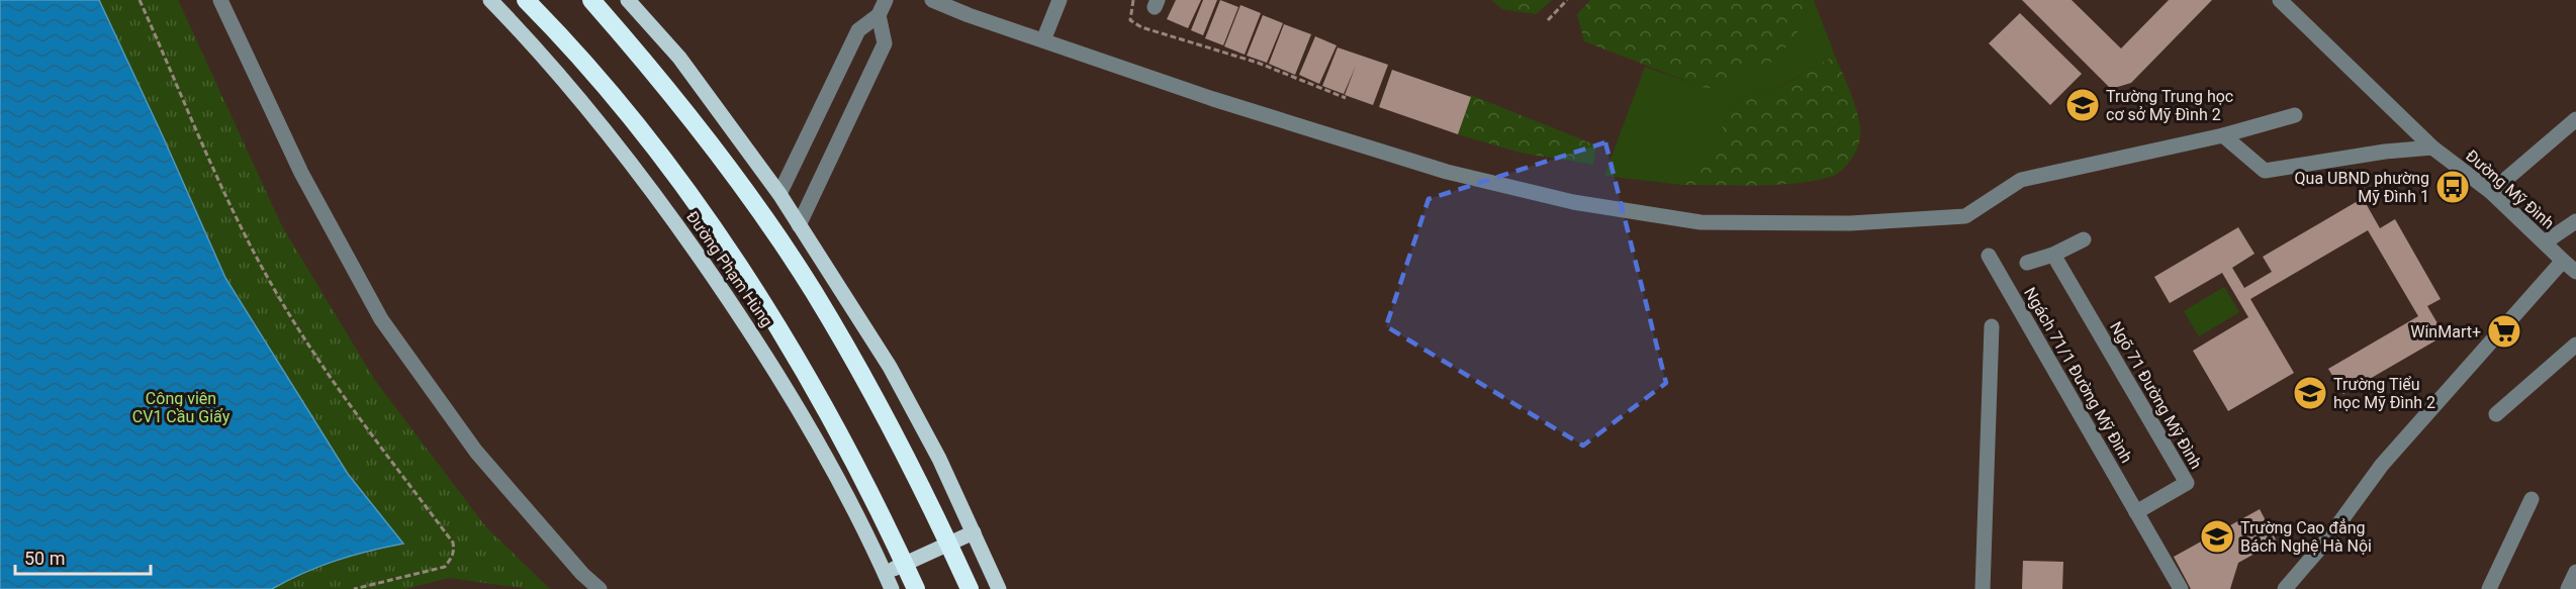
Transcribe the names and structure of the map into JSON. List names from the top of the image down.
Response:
{
  "streets": {
    "main road": ["Đường Phạm Hùng"],
    "street": ["Đường Mỹ Đình", "Ngách 71/1 Đường Mỹ Đình", "Ngõ 71 Đường Mỹ Đình"]
  },
  "crossings": [
    ["Ngách 71/1 Đường Mỹ Đình", "Ngõ 71 Đường Mỹ Đình"]
  ],
  "parks": ["Công viên CV1 Cầu Giấy"],
  "places": {
    "school or university": ["Trường Trung học cơ sở Mỹ Đình 2", "Trường Tiểu học Mỹ Đình 2", "Trường Cao đẳng Bách Nghệ Hà Nội"],
    "bus stop": ["Qua UBND phường Mỹ Đình 1"],
    "supermarket": ["WinMart+"]
  },
  "scale_bar": "50 m"
}
